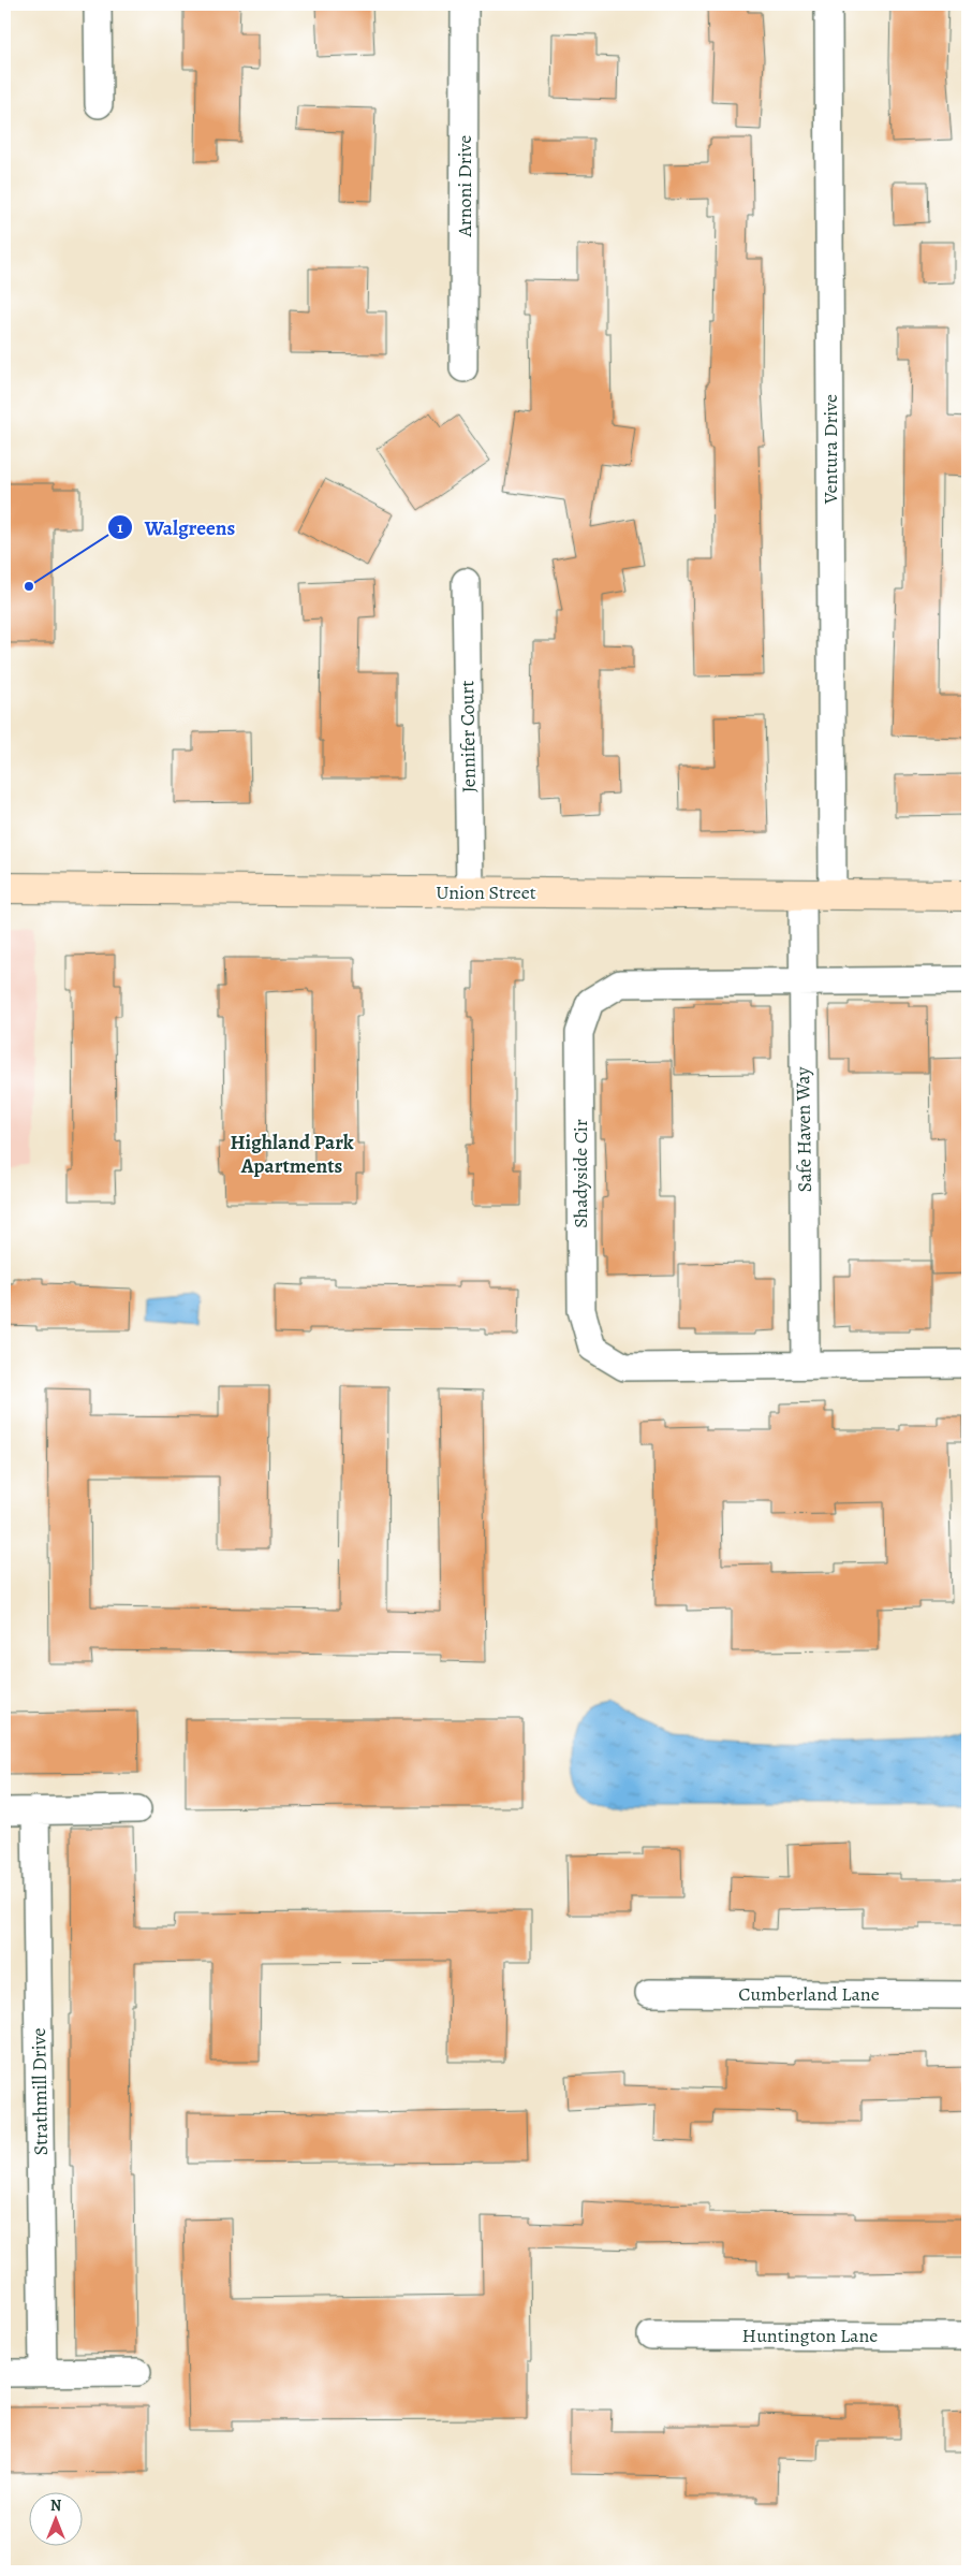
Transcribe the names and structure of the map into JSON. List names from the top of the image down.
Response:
{
  "streets": {
    "street": [
      "Arnoni Drive",
      "Ventura Drive",
      "Jennifer Court",
      "Union Street",
      "Safe Haven Way",
      "Shadyside Cir",
      "Cumberland Lane",
      "Strathmill Drive",
      "Huntington Lane"
    ]
  },
  "crossings": [
    ["Ventura Drive", "Union Street"],
    ["Jennifer Court", "Union Street"],
    ["Union Street", "Safe Haven Way"],
    ["Safe Haven Way", "Shadyside Cir"]
  ],
  "districts": ["Highland Park Apartments"],
  "places": ["Walgreens"],
  "north": "top"
}
